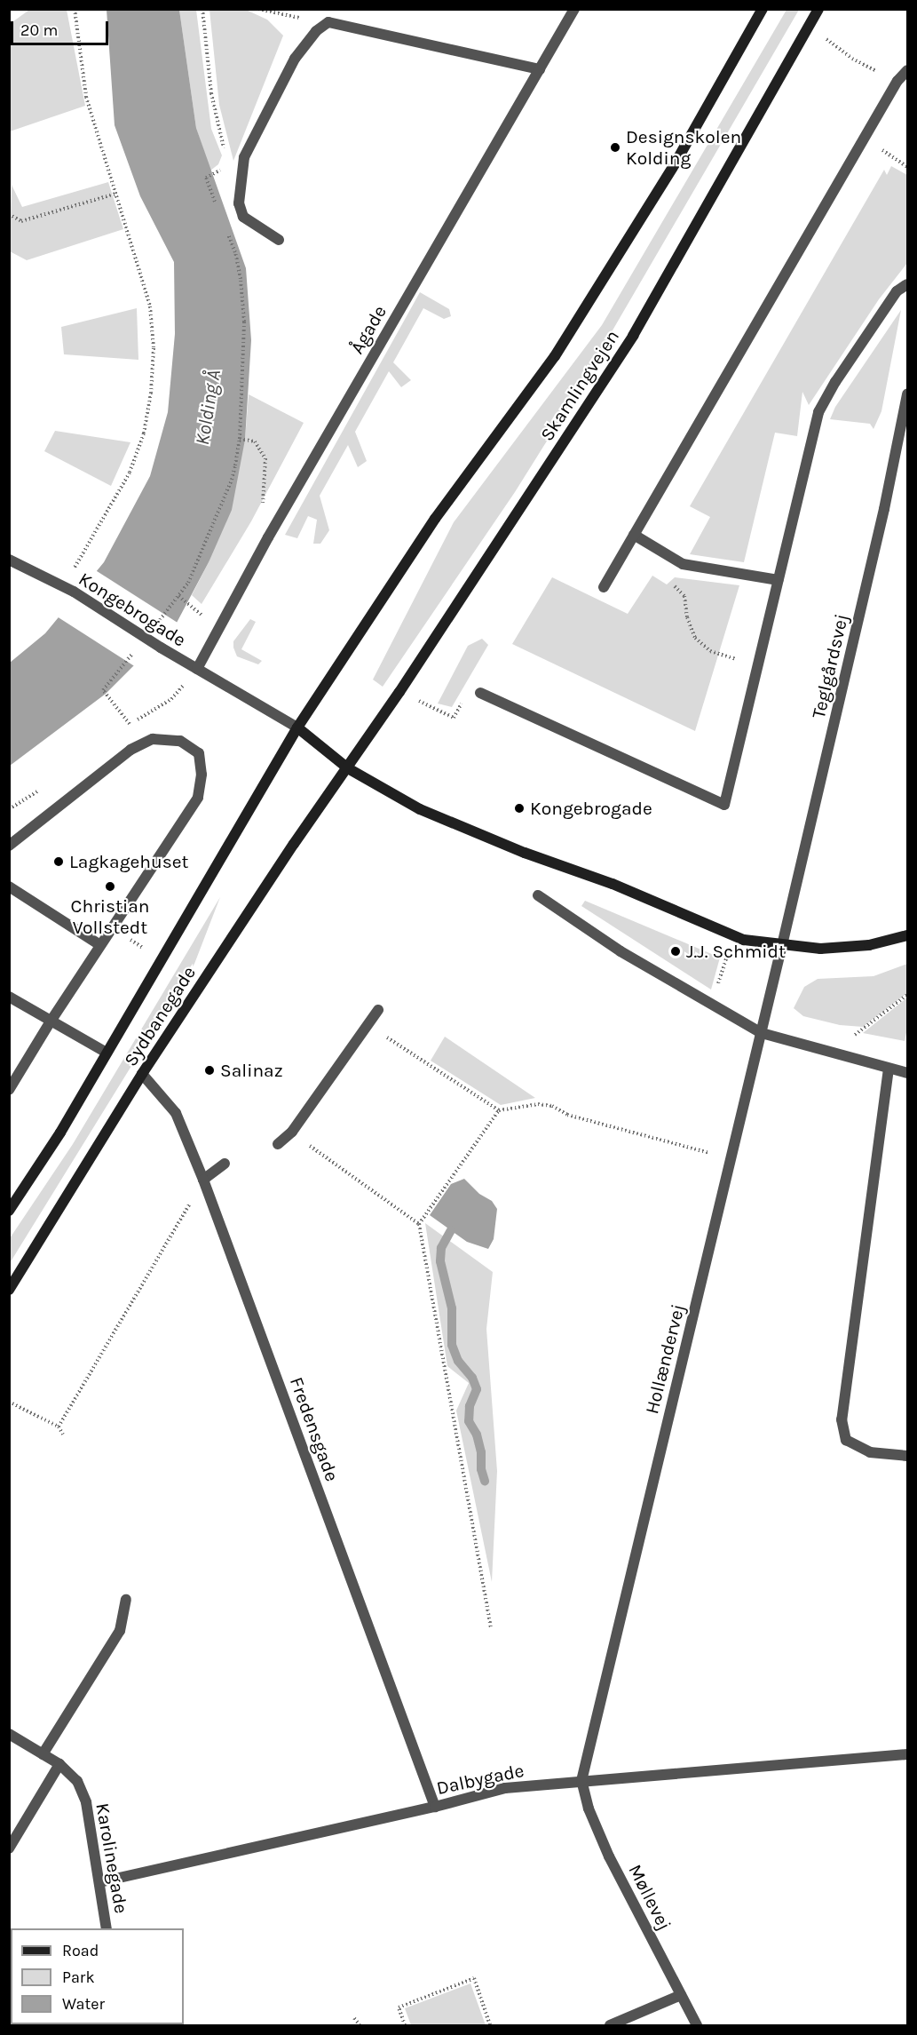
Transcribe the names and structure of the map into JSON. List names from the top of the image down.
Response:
{
  "streets": {
    "main road": ["Skamlingvejen", "Kongebrogade", "Sydbanegade"],
    "street": [
      "Ågade",
      "Teglgårdsvej",
      "Hollændervej",
      "Fredensgade",
      "Dalbygade",
      "Karolinegade",
      "Møllevej"
    ]
  },
  "crossings": [
    ["Ågade", "Kongebrogade"],
    ["Skamlingvejen", "Kongebrogade"],
    ["Skamlingvejen", "Sydbanegade"],
    ["Kongebrogade", "Teglgårdsvej"],
    ["Kongebrogade", "Sydbanegade"],
    ["Kongebrogade", "Hollændervej"],
    ["Teglgårdsvej", "Hollændervej"],
    ["Sydbanegade", "Fredensgade"],
    ["Hollændervej", "Dalbygade"],
    ["Hollændervej", "Møllevej"],
    ["Fredensgade", "Dalbygade"],
    ["Dalbygade", "Karolinegade"],
    ["Dalbygade", "Møllevej"]
  ],
  "water": ["Kolding Å"],
  "places": [
    "Designskolen Kolding",
    "Kongebrogade",
    "Lagkagehuset",
    "Christian Vollstedt",
    "J.J. Schmidt",
    "Salinaz"
  ],
  "legend": ["Road", "Park", "Water"],
  "scale_bar": "20 m"
}
